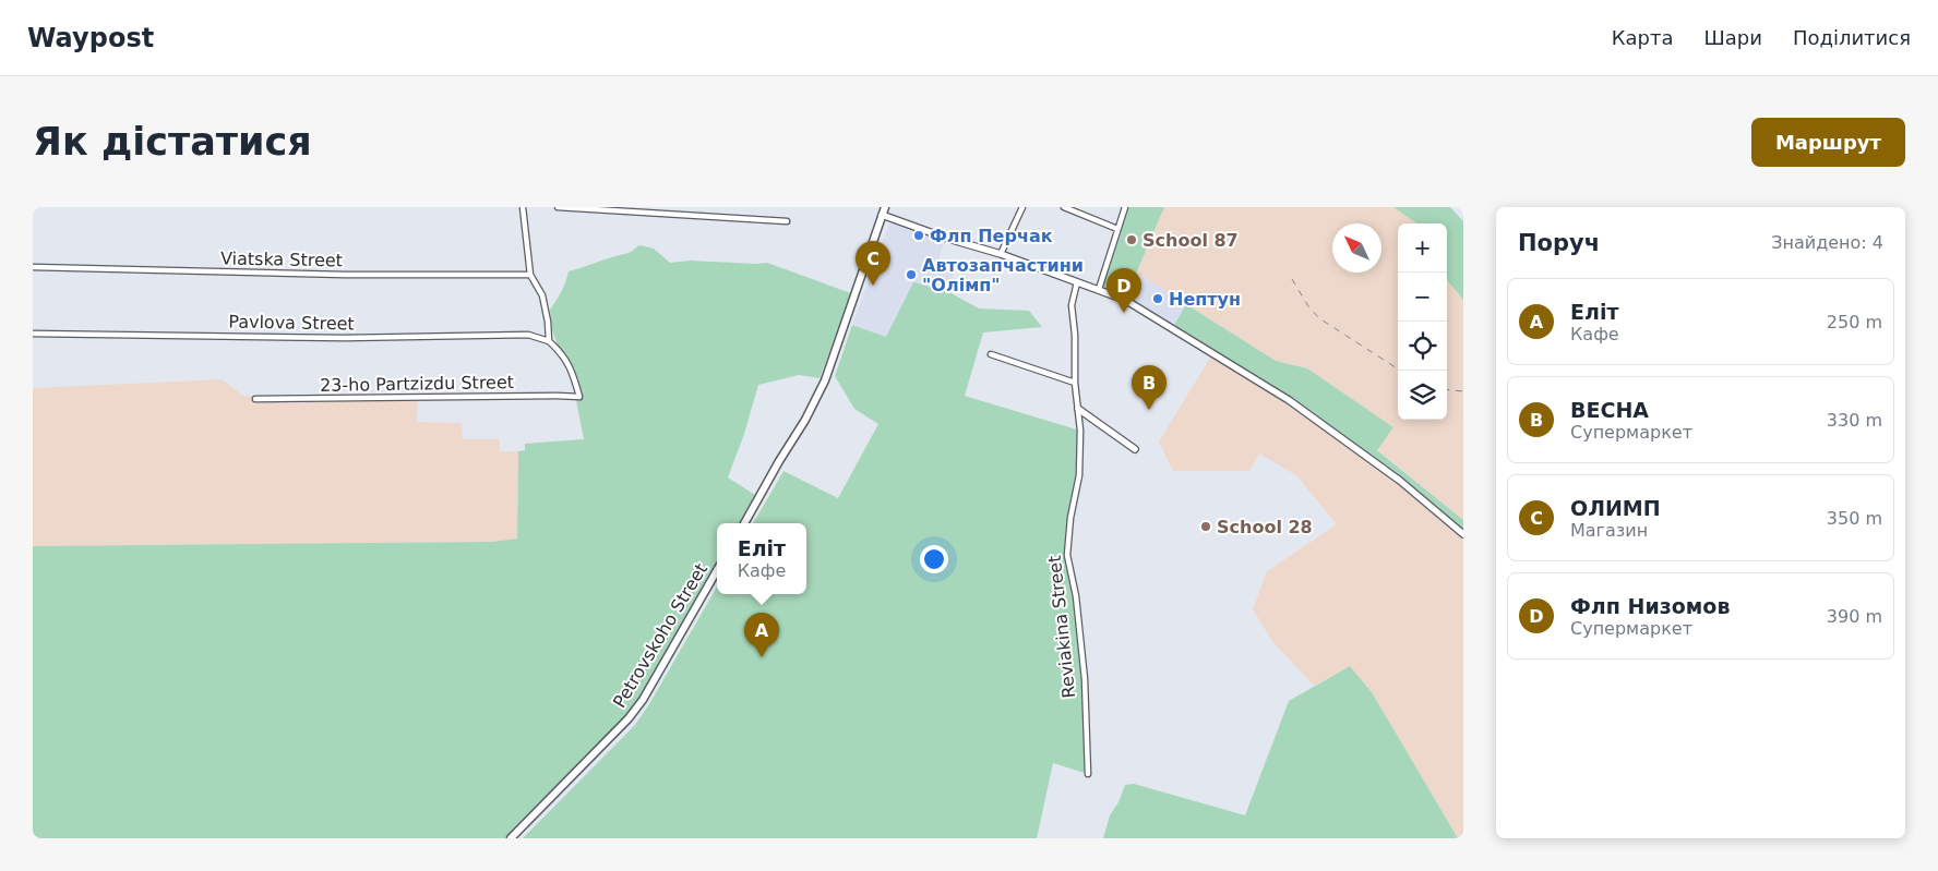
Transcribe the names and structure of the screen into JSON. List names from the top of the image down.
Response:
{
  "streets": {
    "main road": ["Petrovskoho Street"],
    "street": [
      "Viatska Street",
      "Pavlova Street",
      "23-ho Partzizdu Street",
      "Reviakina Street"
    ]
  },
  "crossings": [
    ["Pavlova Street", "23-ho Partzizdu Street"]
  ],
  "places": [
    "Флп Перчак",
    "School 87",
    "Автозапчастини \"Олімп\"",
    "Нептун",
    "School 28"
  ],
  "north": "top left",
  "page": {
    "header": "Waypost",
    "nav": ["Карта", "Шари", "Поділитися"],
    "buttons": "Маршрут",
    "title": "Як дістатися",
    "heading": ["Поруч", "Знайдено: 4"],
    "map_buttons": ["+", "−"],
    "pins": [
      "C",
      "D",
      "B",
      "A"
    ],
    "list": [
      {
        "mark": "A",
        "name": "Еліт",
        "note": "Кафе",
        "value": "250 m"
      },
      {
        "mark": "B",
        "name": "ВЕСНА",
        "note": "Супермаркет",
        "value": "330 m"
      },
      {
        "mark": "C",
        "name": "ОЛИМП",
        "note": "Магазин",
        "value": "350 m"
      },
      {
        "mark": "D",
        "name": "Флп Низомов",
        "note": "Супермаркет",
        "value": "390 m"
      }
    ],
    "popup": ["Еліт", "Кафе"]
  }
}
